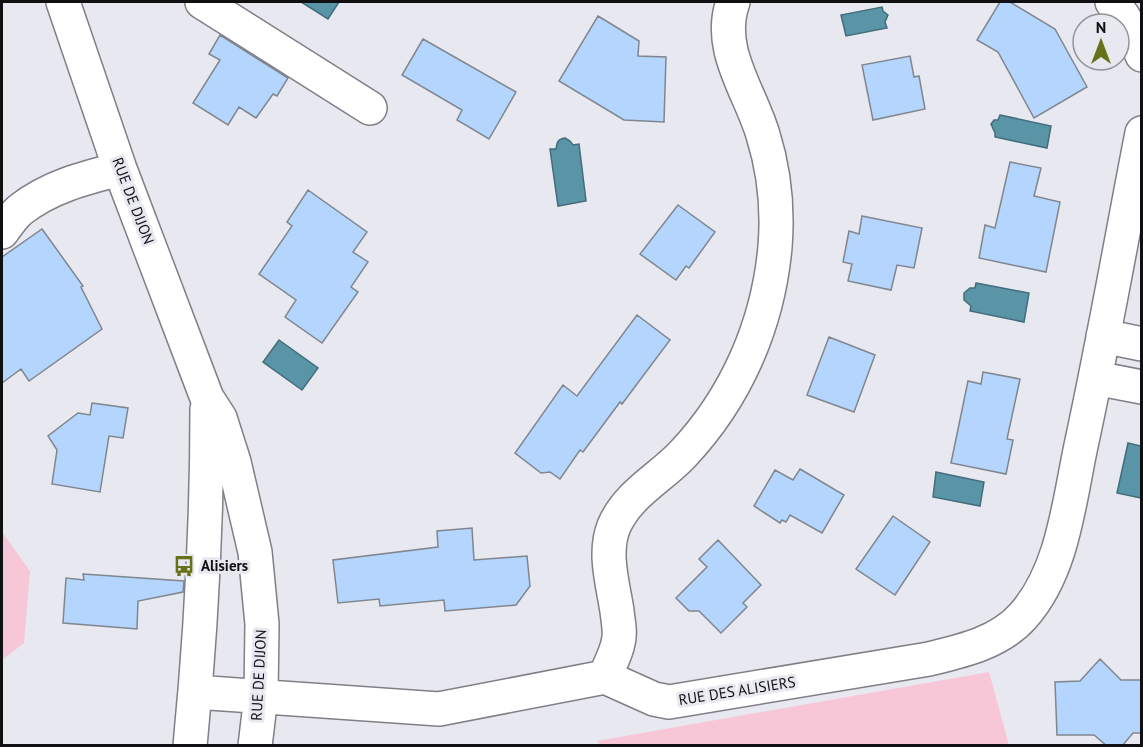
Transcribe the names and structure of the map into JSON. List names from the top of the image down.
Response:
{
  "streets": {
    "street": ["RUE DE DIJON", "RUE DES ALISIERS"]
  },
  "places": {
    "bus stop": ["Alisiers"]
  },
  "north": "top"
}
